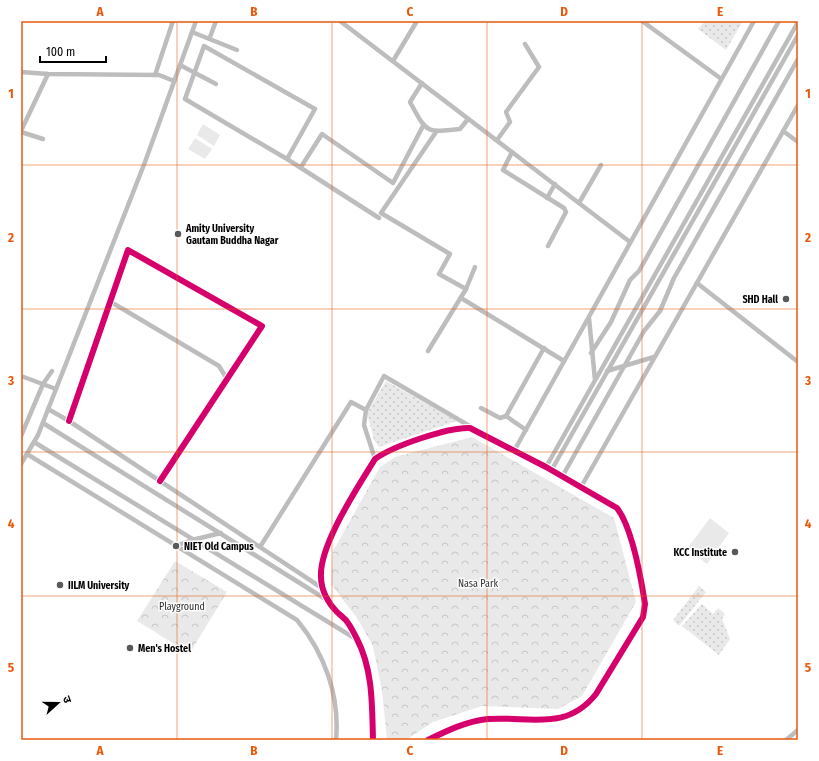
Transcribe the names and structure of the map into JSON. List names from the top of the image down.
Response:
{
  "parks": ["Nasa Park", "Playground"],
  "places": [
    "Amity University Gautam Buddha Nagar",
    "SHD Hall",
    "NIET Old Campus",
    "KCC Institute",
    "IILM University",
    "Men's Hostel"
  ],
  "scale_bar": "100 m",
  "north": "right",
  "grid": {
    "columns": [
      "A",
      "B",
      "C",
      "D",
      "E"
    ],
    "rows": [
      "1",
      "2",
      "3",
      "4",
      "5"
    ]
  }
}
